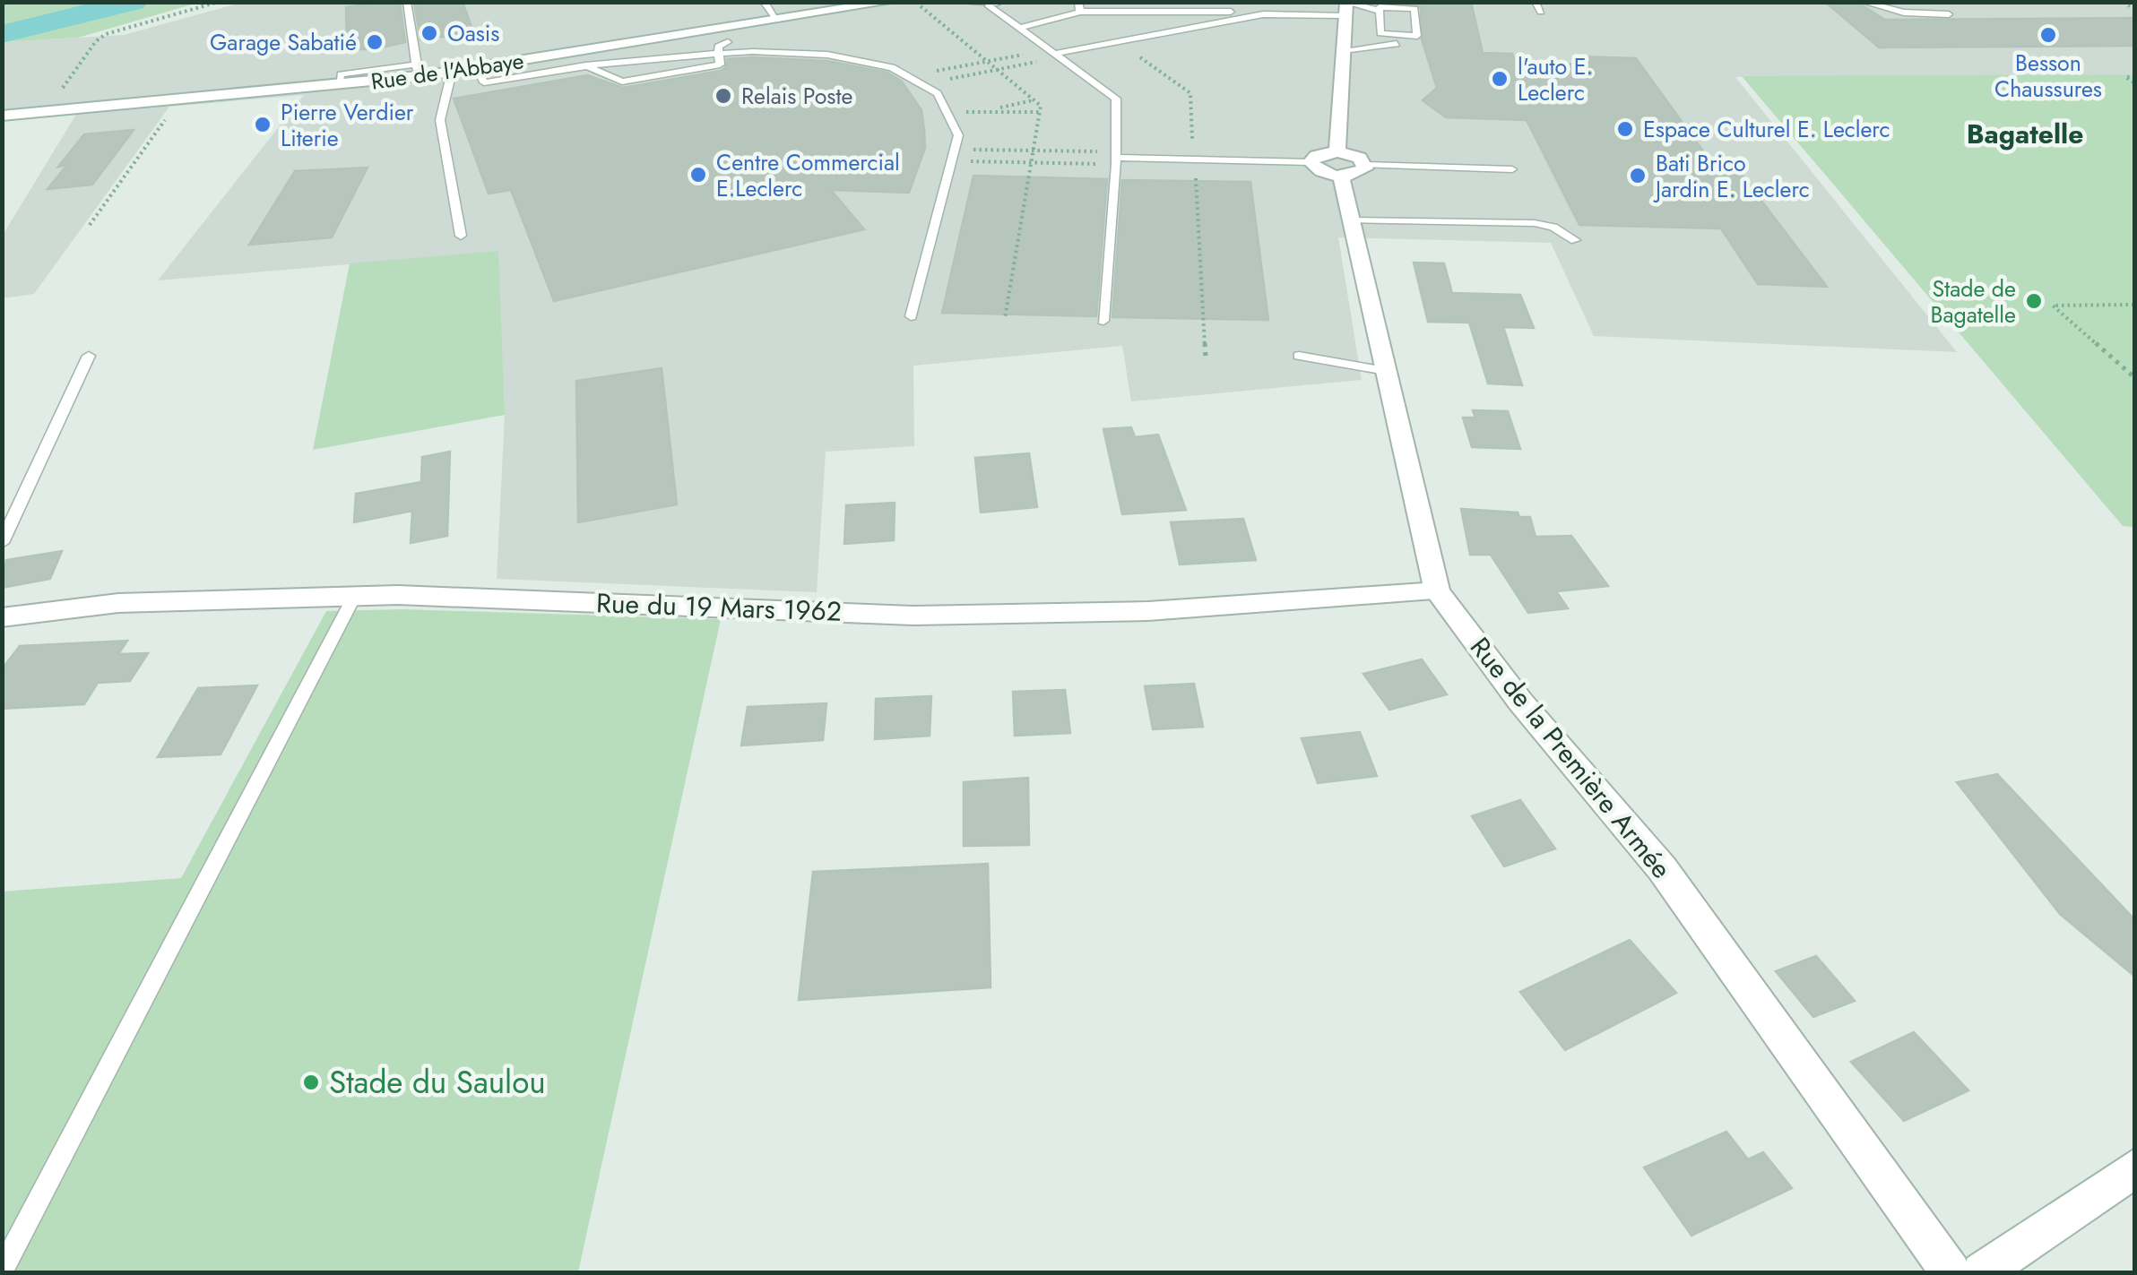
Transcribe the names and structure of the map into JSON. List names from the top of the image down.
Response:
{
  "streets": {
    "street": ["Rue de l'Abbaye", "Rue du 19 Mars 1962", "Rue de la Première Armée"]
  },
  "crossings": [
    ["Rue du 19 Mars 1962", "Rue de la Première Armée"]
  ],
  "districts": ["Bagatelle"],
  "places": [
    "Oasis",
    "Besson Chaussures",
    "Garage Sabatié",
    "l'auto E. Leclerc",
    "Relais Poste",
    "Pierre Verdier Literie",
    "Espace Culturel E. Leclerc",
    "Centre Commercial E.Leclerc",
    "Bati Brico Jardin E. Leclerc",
    "Stade de Bagatelle",
    "Stade du Saulou"
  ]
}
